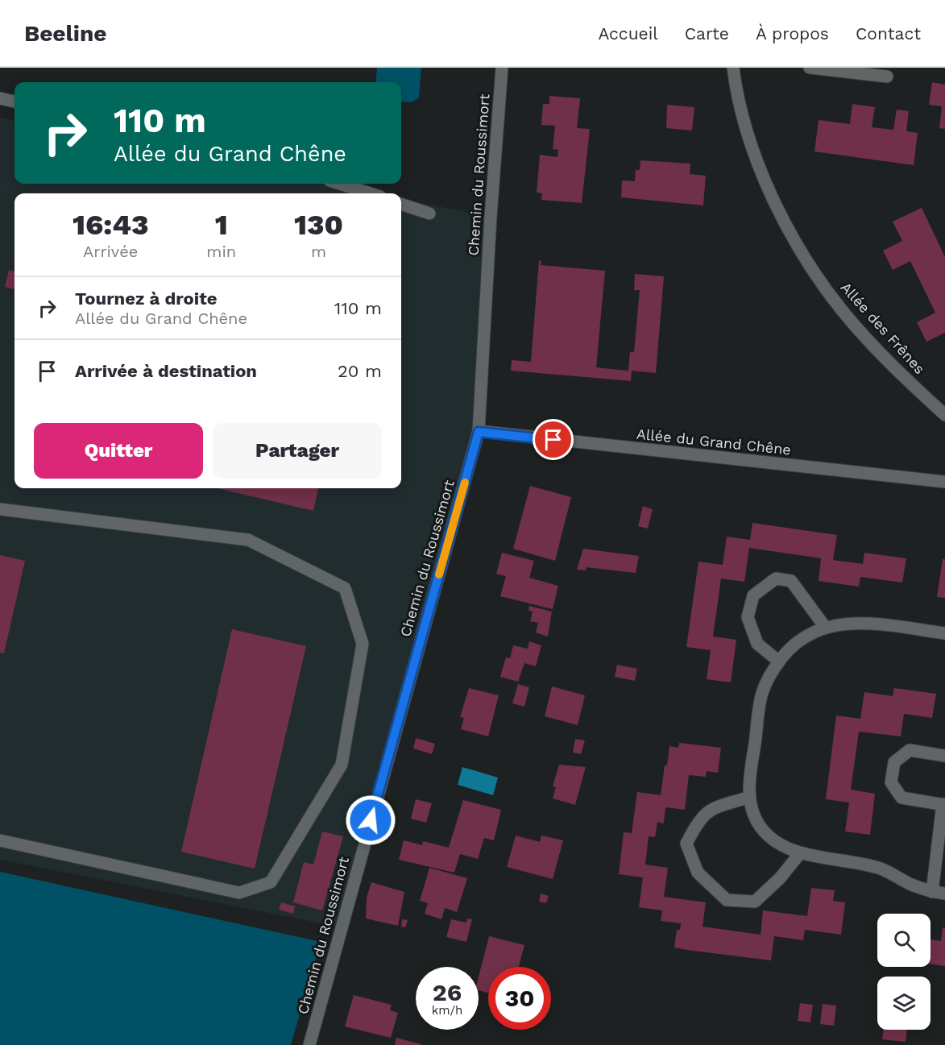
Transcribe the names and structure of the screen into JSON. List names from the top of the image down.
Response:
{
  "streets": {
    "street": ["Chemin du Roussimort", "Allée des Frênes", "Allée du Grand Chêne"]
  },
  "crossings": [
    ["Chemin du Roussimort", "Allée du Grand Chêne"]
  ],
  "page": {
    "header": "Beeline",
    "nav": [
      "Accueil",
      "Carte",
      "À propos",
      "Contact"
    ],
    "turn": ["110 m", "Allée du Grand Chêne"],
    "eta": [
      "16:43",
      "Arrivée",
      "1",
      "min",
      "130",
      "m"
    ],
    "list": [
      {
        "name": "Tournez à droite",
        "note": "Allée du Grand Chêne",
        "value": "110 m"
      },
      {
        "name": "Arrivée à destination",
        "value": "20 m"
      }
    ],
    "buttons": ["Quitter", "Partager"],
    "speed": "26 km/h",
    "limit": "30"
  }
}
